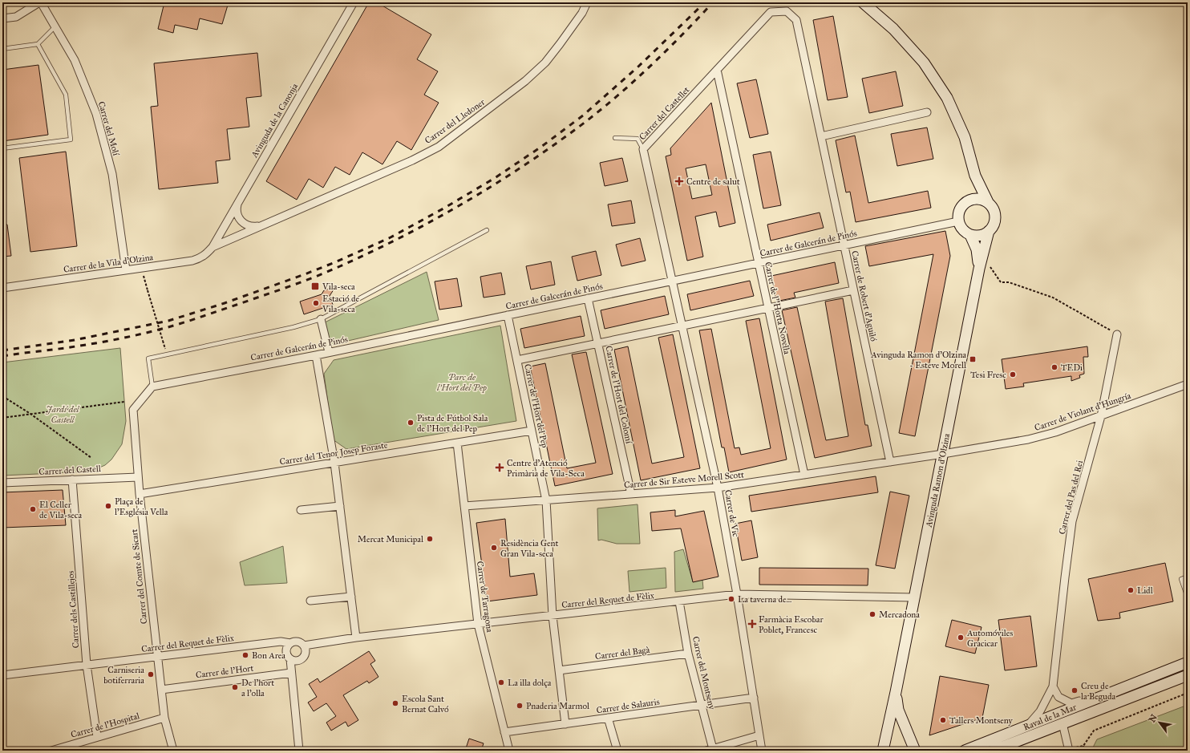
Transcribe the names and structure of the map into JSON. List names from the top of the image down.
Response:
{
  "streets": {
    "street": [
      "Carrer del Castellet",
      "Avinguda de la Canonja",
      "Carrer del Lledoner",
      "Carrer del Molí",
      "Carrer de Galcerán de Pinós",
      "Carrer de la Vila d'Olzina",
      "Carrer de Robert d'Aguiló",
      "Carrer de l''Horta Novella",
      "Carrer de l'Hort del Colomí",
      "Carrer de l'Hort del Pep",
      "Carrer de Violant d'Hungría",
      "Carrer del Tenor Josep Foraste",
      "Carrer del Castell",
      "Carrer de Sir Esteve Morell Scott",
      "Avinguda Ramon d'Olzina",
      "Carrer del Pas del Rei",
      "Carrer de Vic",
      "Carrer del Comte de Sicart",
      "Carrer de Tarragona",
      "Carrer del Requet de Fèlix",
      "Carrer dels Castillejos",
      "Carrer del Bagà",
      "Carrer de l'Hort",
      "Carrer del Montseny",
      "Carrer de Salauris",
      "Raval de la Mar",
      "Carrer de l'Hospital"
    ]
  },
  "crossings": [
    ["Carrer del Castellet", "Carrer de Galcerán de Pinós"],
    ["Carrer del Castellet", "Carrer de Robert d'Aguiló"],
    ["Carrer del Castellet", "Carrer de l''Horta Novella"],
    ["Carrer del Castellet", "Carrer de Vic"],
    ["Avinguda de la Canonja", "Carrer del Lledoner"],
    ["Avinguda de la Canonja", "Carrer de la Vila d'Olzina"],
    ["Carrer del Lledoner", "Carrer de la Vila d'Olzina"],
    ["Carrer del Molí", "Carrer de la Vila d'Olzina"],
    ["Carrer de Galcerán de Pinós", "Carrer de Robert d'Aguiló"],
    ["Carrer de Galcerán de Pinós", "Carrer de l''Horta Novella"],
    ["Carrer de Galcerán de Pinós", "Carrer de l'Hort del Colomí"],
    ["Carrer de Galcerán de Pinós", "Carrer de l'Hort del Pep"],
    ["Carrer de Galcerán de Pinós", "Avinguda Ramon d'Olzina"],
    ["Carrer de Galcerán de Pinós", "Carrer de Vic"],
    ["Carrer de Galcerán de Pinós", "Carrer del Comte de Sicart"],
    ["Carrer de Robert d'Aguiló", "Carrer de Sir Esteve Morell Scott"],
    ["Carrer de l''Horta Novella", "Carrer de Sir Esteve Morell Scott"],
    ["Carrer de l'Hort del Colomí", "Carrer de Sir Esteve Morell Scott"],
    ["Carrer de l'Hort del Pep", "Carrer del Tenor Josep Foraste"],
    ["Carrer de l'Hort del Pep", "Carrer de Sir Esteve Morell Scott"],
    ["Carrer de l'Hort del Pep", "Carrer del Requet de Fèlix"],
    ["Carrer de l'Hort del Pep", "Carrer del Bagà"],
    ["Carrer de l'Hort del Pep", "Carrer de Salauris"],
    ["Carrer de Violant d'Hungría", "Carrer de Sir Esteve Morell Scott"],
    ["Carrer de Violant d'Hungría", "Avinguda Ramon d'Olzina"],
    ["Carrer de Violant d'Hungría", "Carrer del Pas del Rei"],
    ["Carrer del Tenor Josep Foraste", "Carrer del Comte de Sicart"],
    ["Carrer del Tenor Josep Foraste", "Carrer de Tarragona"],
    ["Carrer del Castell", "Carrer del Comte de Sicart"],
    ["Carrer del Castell", "Carrer dels Castillejos"],
    ["Carrer de Sir Esteve Morell Scott", "Avinguda Ramon d'Olzina"],
    ["Carrer de Sir Esteve Morell Scott", "Carrer de Vic"],
    ["Carrer de Sir Esteve Morell Scott", "Carrer de Tarragona"],
    ["Avinguda Ramon d'Olzina", "Carrer del Requet de Fèlix"],
    ["Carrer de Vic", "Carrer del Requet de Fèlix"],
    ["Carrer de Vic", "Carrer de Salauris"],
    ["Carrer del Comte de Sicart", "Carrer del Requet de Fèlix"],
    ["Carrer del Comte de Sicart", "Carrer de l'Hort"],
    ["Carrer del Comte de Sicart", "Carrer de l'Hospital"],
    ["Carrer de Tarragona", "Carrer del Requet de Fèlix"],
    ["Carrer de Tarragona", "Carrer de Salauris"],
    ["Carrer del Requet de Fèlix", "Carrer dels Castillejos"],
    ["Carrer del Requet de Fèlix", "Carrer del Montseny"],
    ["Carrer dels Castillejos", "Carrer de l'Hospital"],
    ["Carrer del Bagà", "Carrer del Montseny"],
    ["Carrer del Montseny", "Carrer de Salauris"]
  ],
  "parks": ["Parc de l'Hort del Pep", "Jardí del Castell"],
  "places": {
    "health": ["Centre de salut", "Centre d'Atenció Primària de Vila-Seca", "Farmàcia Escobar Poblet, Francesc"],
    "transit": ["Vila-seca", "Avinguda Ramon d'Olzina - Esteve Morell"],
    "other": [
      "Estació de Vila-seca",
      "TEDi",
      "Tesi Fresc",
      "Pista de Fútbol Sala de l'Hort del Pep",
      "Plaça de l’Església Vella",
      "El Celler de Vila-seca",
      "Mercat Municipal",
      "Residència Gent Gran Vila-seca",
      "Lidl",
      "La taverna de...",
      "Mercadona",
      "Automóviles Gracicar",
      "Bon Area",
      "Carniseria botiferraria",
      "La illa dolça",
      "De l'hort a l'olla",
      "Creu de la Beguda",
      "Escola Sant Bernat Calvó",
      "Pnaderia Marmol",
      "Tallers Montseny"
    ]
  },
  "north": "top left"
}
